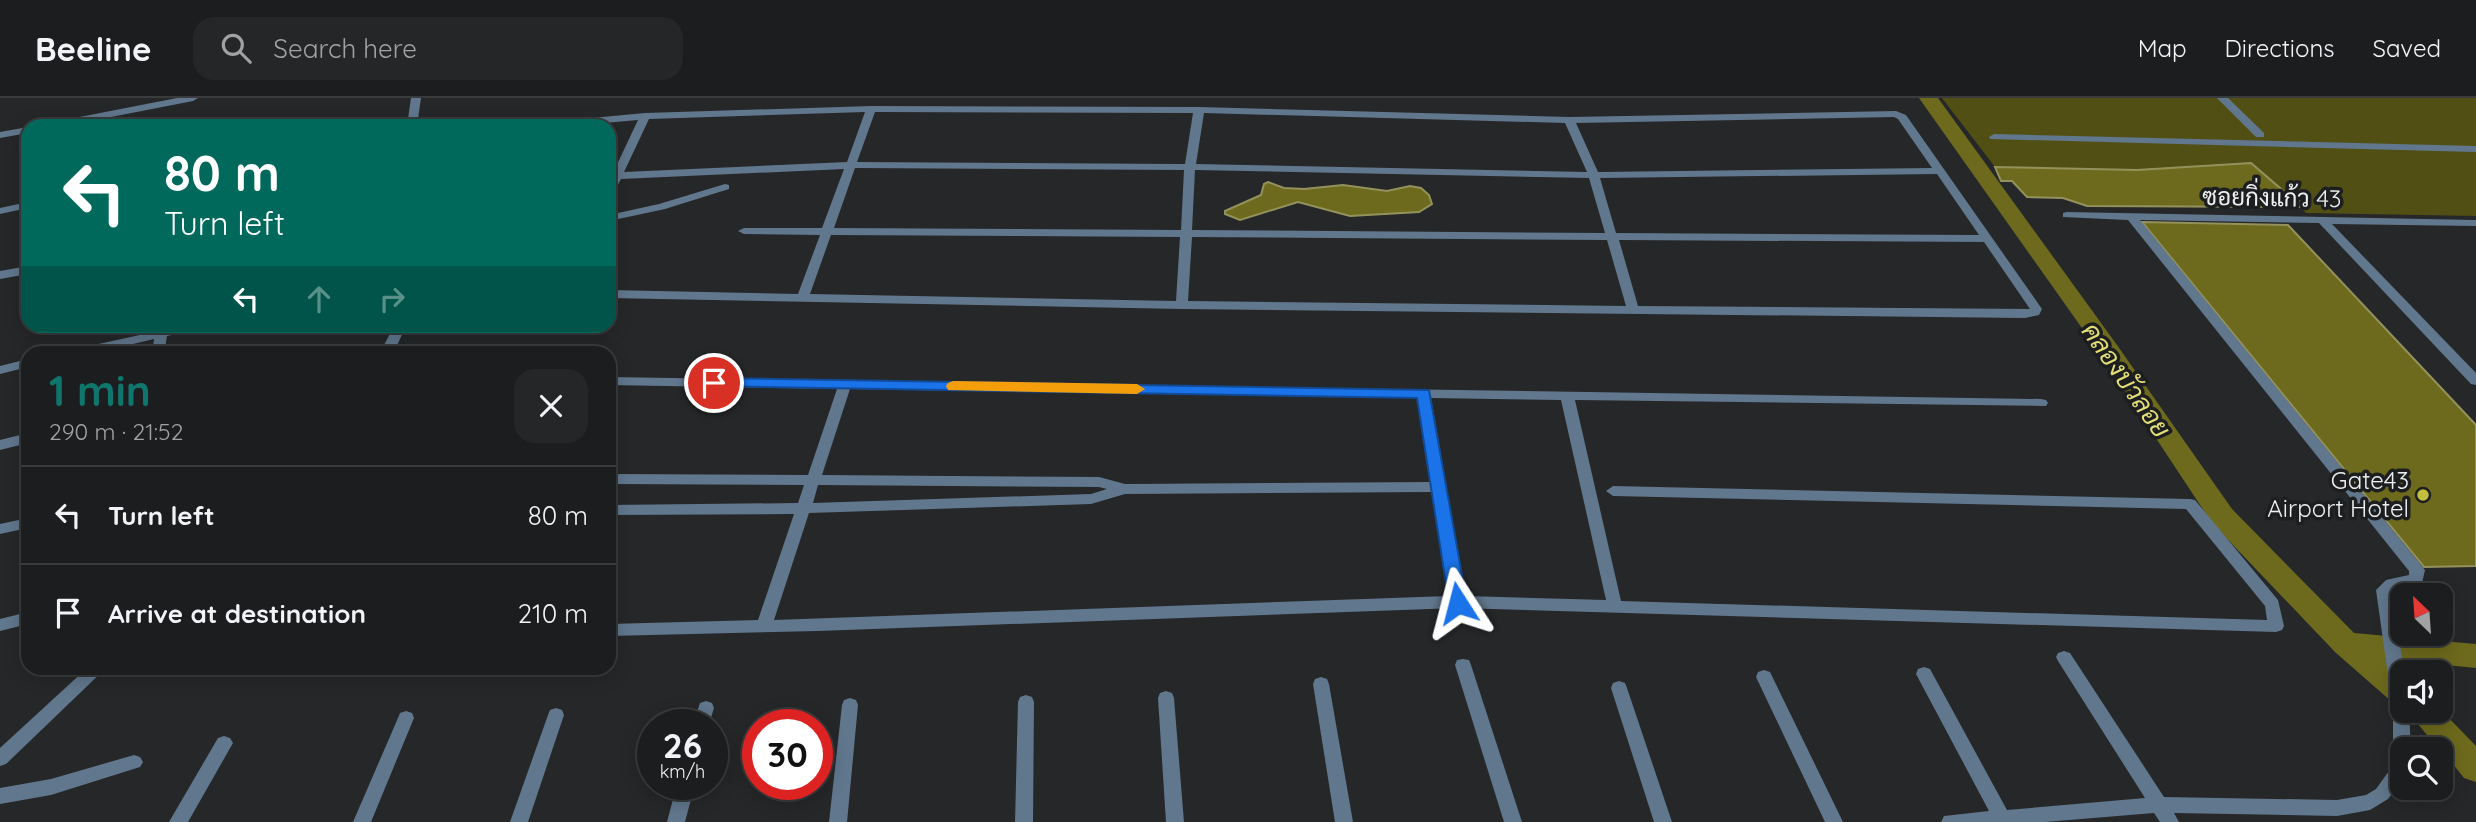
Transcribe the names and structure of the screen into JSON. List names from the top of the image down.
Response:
{
  "streets": {
    "street": ["ซอยกิ่งแก้ว 43"]
  },
  "water": ["คลองบัวลอย"],
  "places": ["Gate43 Airport Hotel"],
  "north": "top left",
  "page": {
    "header": "Beeline",
    "search": "Search here",
    "nav": ["Map", "Directions", "Saved"],
    "turn": ["80 m", "Turn left"],
    "heading": ["1 min", "290 m · 21:52"],
    "list": [
      {
        "name": "Turn left",
        "value": "80 m"
      },
      {
        "name": "Arrive at destination",
        "value": "210 m"
      }
    ],
    "speed": "26 km/h",
    "limit": "30"
  }
}
